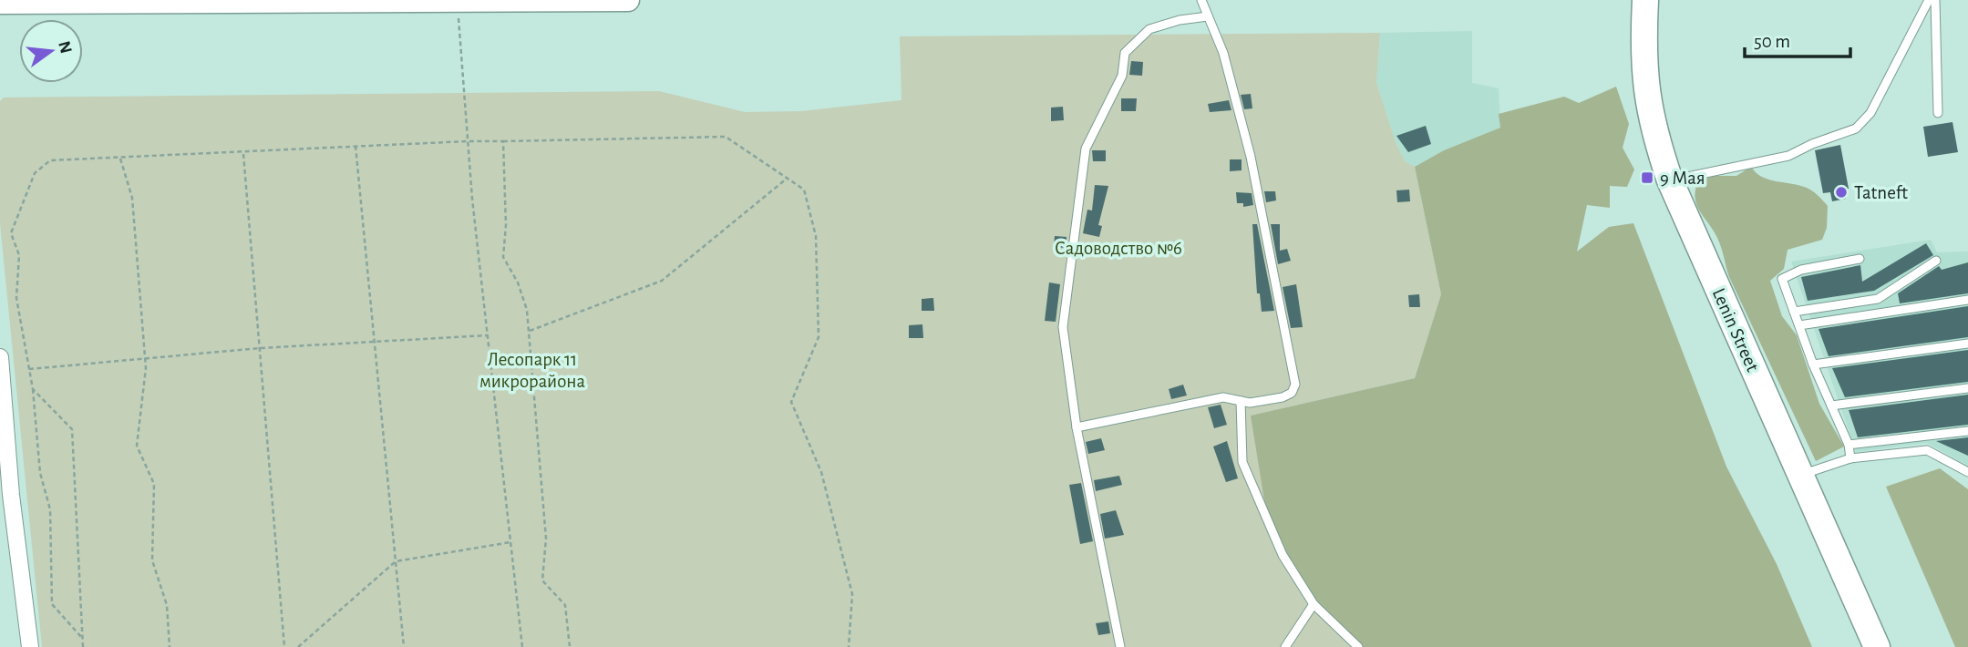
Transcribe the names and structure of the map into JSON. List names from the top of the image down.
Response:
{
  "streets": {
    "main road": ["Lenin Street"]
  },
  "parks": ["Садоводство №6", "Лесопарк 11 микрорайона"],
  "places": {
    "transit": ["9 Мая"],
    "other": ["Tatneft"]
  },
  "scale_bar": "50 m",
  "north": "right"
}
